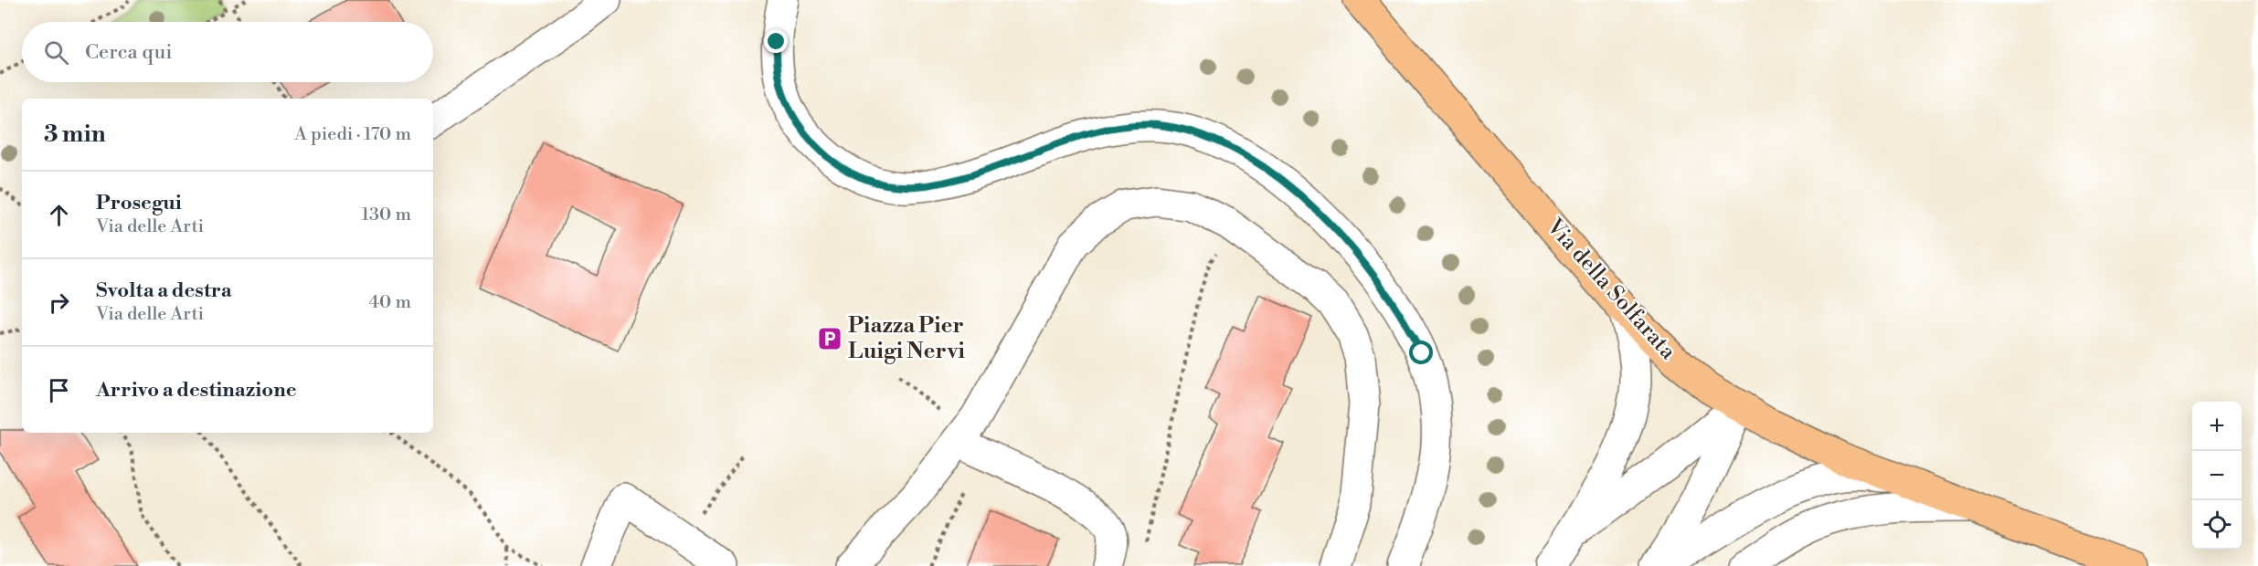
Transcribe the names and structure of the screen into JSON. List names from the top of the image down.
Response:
{
  "streets": {
    "main road": ["Via della Solfarata"]
  },
  "places": {
    "parking": ["Piazza Pier Luigi Nervi"]
  },
  "page": {
    "search": "Cerca qui",
    "heading": ["3 min", "A piedi · 170 m"],
    "list": [
      ["Prosegui", "Via delle Arti", "130 m"],
      ["Svolta a destra", "Via delle Arti", "40 m"],
      "Arrivo a destinazione"
    ],
    "map_buttons": ["+", "−"]
  }
}
